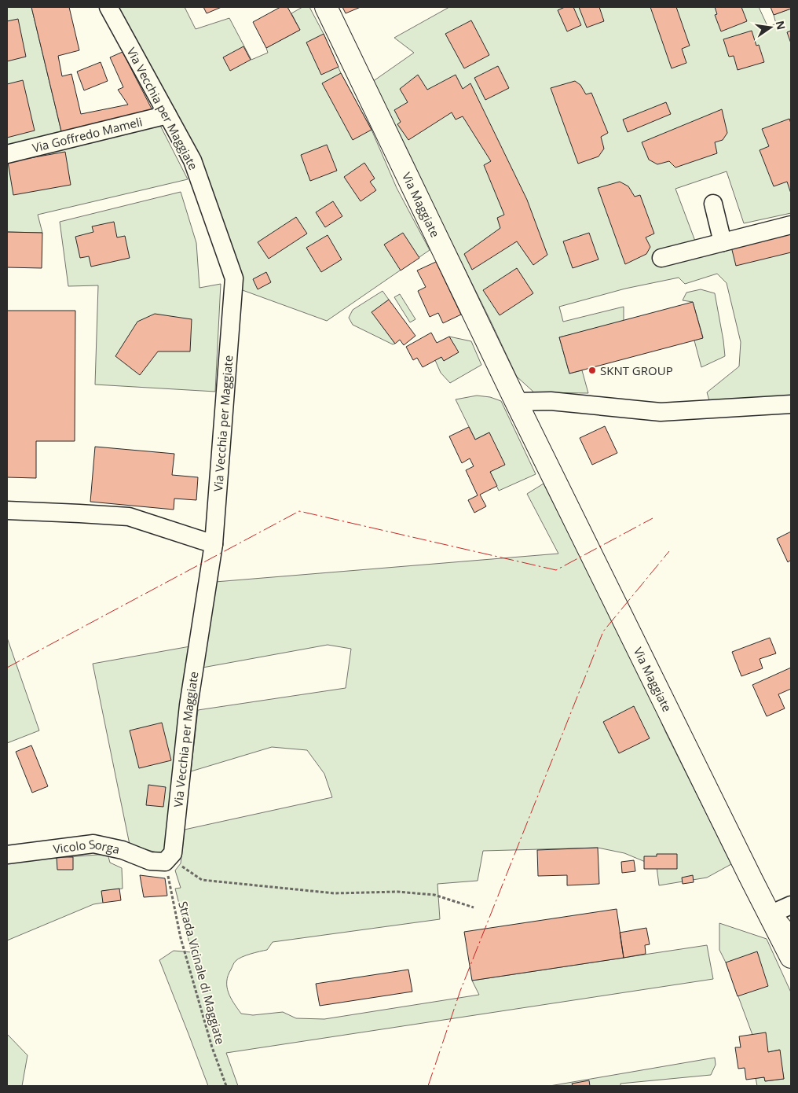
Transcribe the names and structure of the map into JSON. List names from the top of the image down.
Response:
{
  "streets": {
    "main road": ["Via Maggiate"],
    "street": ["Via Vecchia per Maggiate", "Via Goffredo Mameli", "Vicolo Sorga"],
    "path": ["Strada Vicinale di Maggiate"]
  },
  "crossings": [
    ["Via Vecchia per Maggiate", "Via Goffredo Mameli"],
    ["Via Vecchia per Maggiate", "Vicolo Sorga"],
    ["Via Vecchia per Maggiate", "Strada Vicinale di Maggiate"],
    ["Vicolo Sorga", "Strada Vicinale di Maggiate"]
  ],
  "places": ["SKNT GROUP"],
  "north": "right"
}
